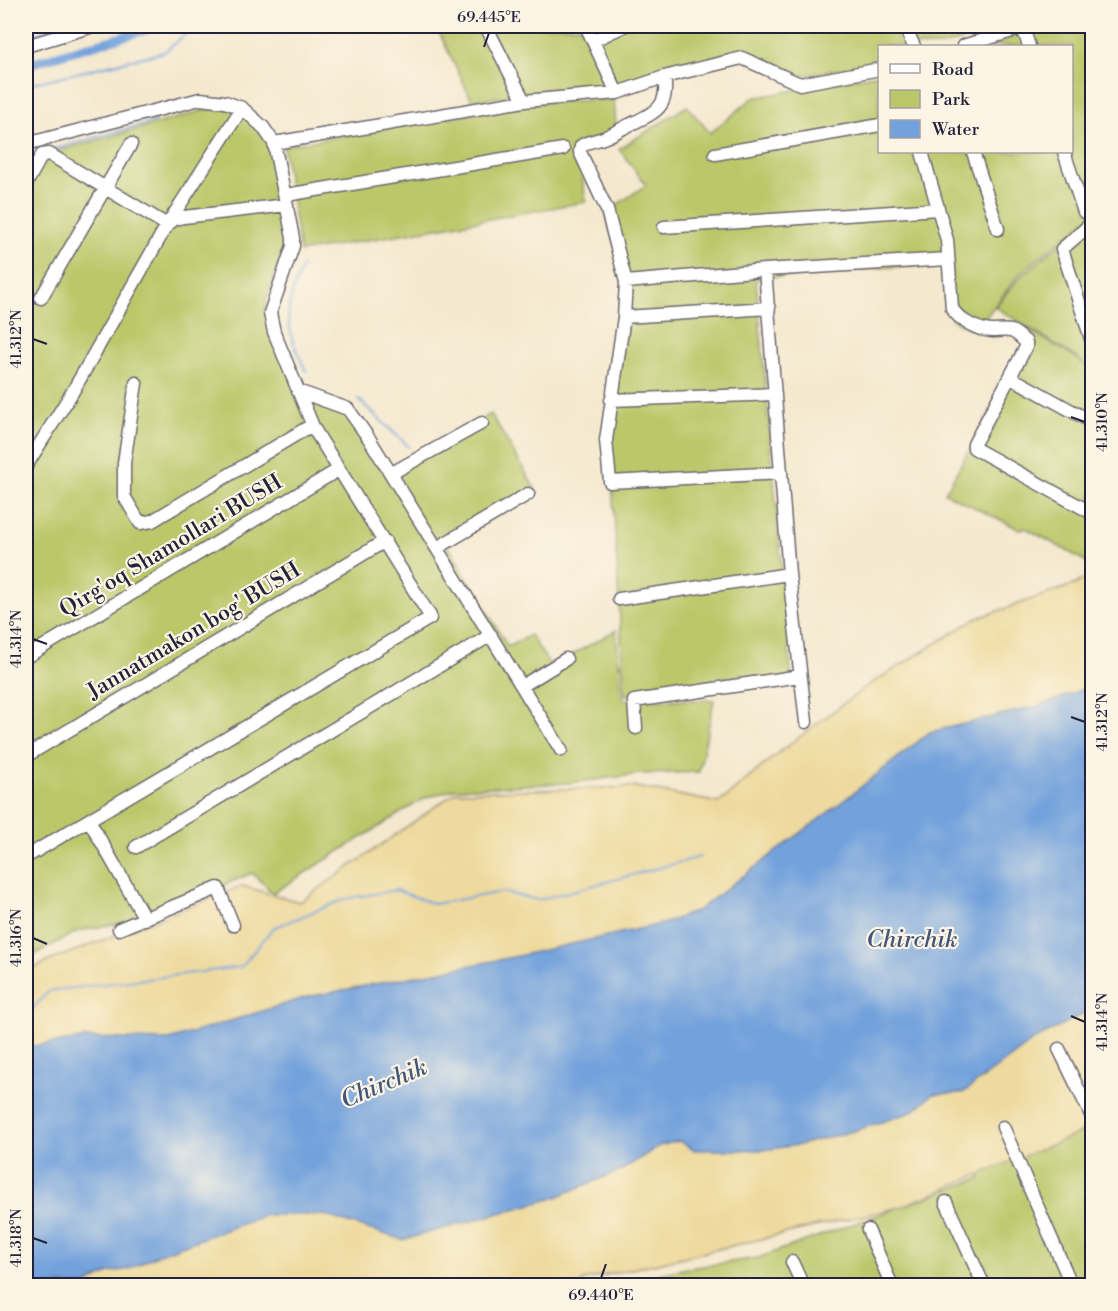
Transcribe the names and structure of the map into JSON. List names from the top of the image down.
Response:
{
  "streets": {
    "street": ["Qirg'oq Shamollari BUSH", "Jannatmakon bog' BUSH"]
  },
  "water": ["Chirchik"],
  "legend": ["Road", "Park", "Water"],
  "coordinates": [
    "69.445°E",
    "41.312°N",
    "41.310°N",
    "41.314°N",
    "41.316°N",
    "41.318°N",
    "69.440°E"
  ]
}
